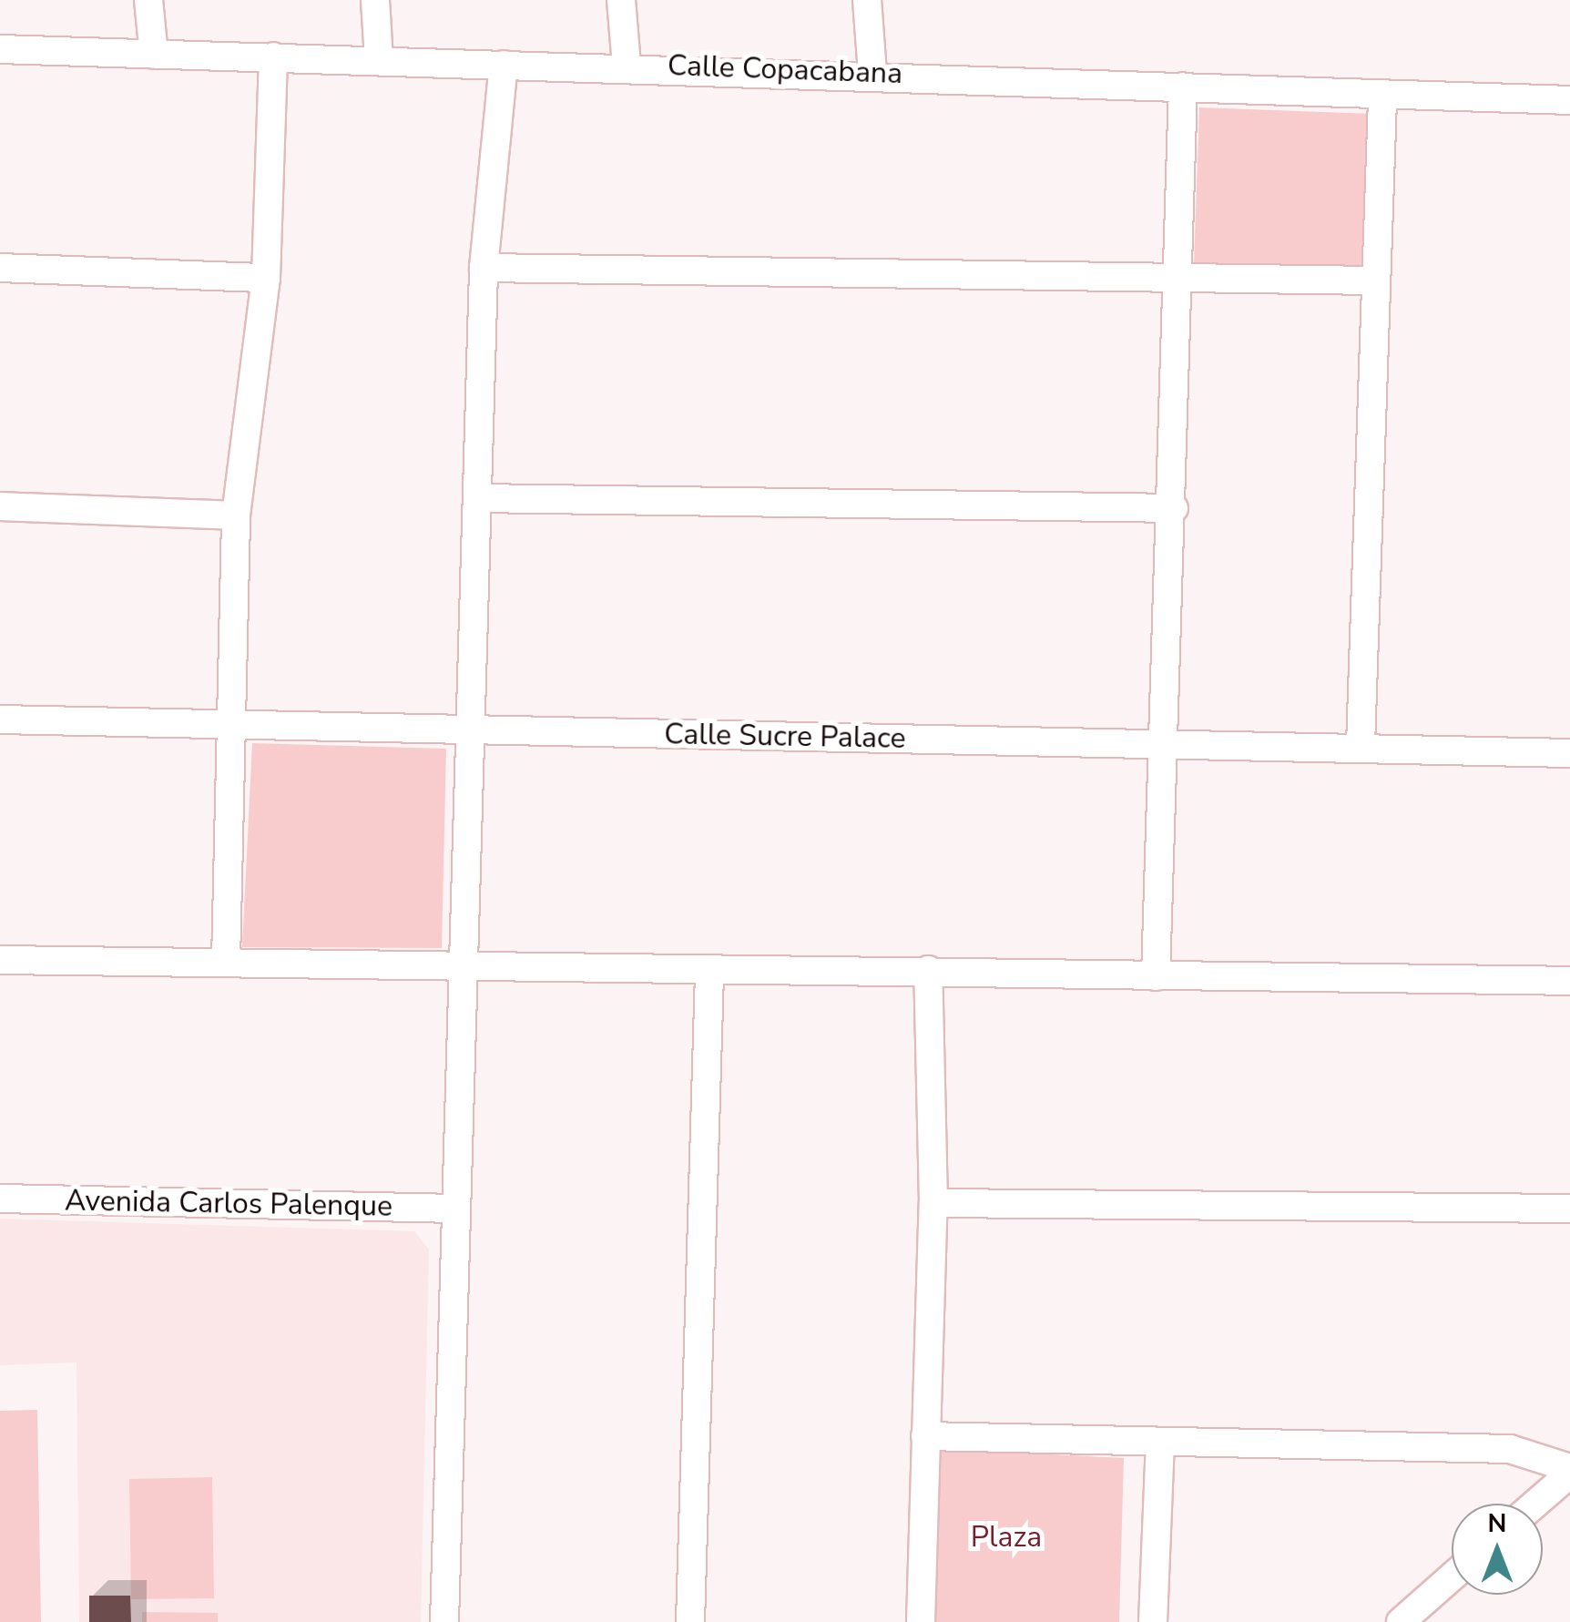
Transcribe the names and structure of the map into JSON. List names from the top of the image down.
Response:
{
  "streets": {
    "street": ["Calle Copacabana", "Calle Sucre Palace", "Avenida Carlos Palenque"]
  },
  "parks": ["Plaza"],
  "north": "top"
}
